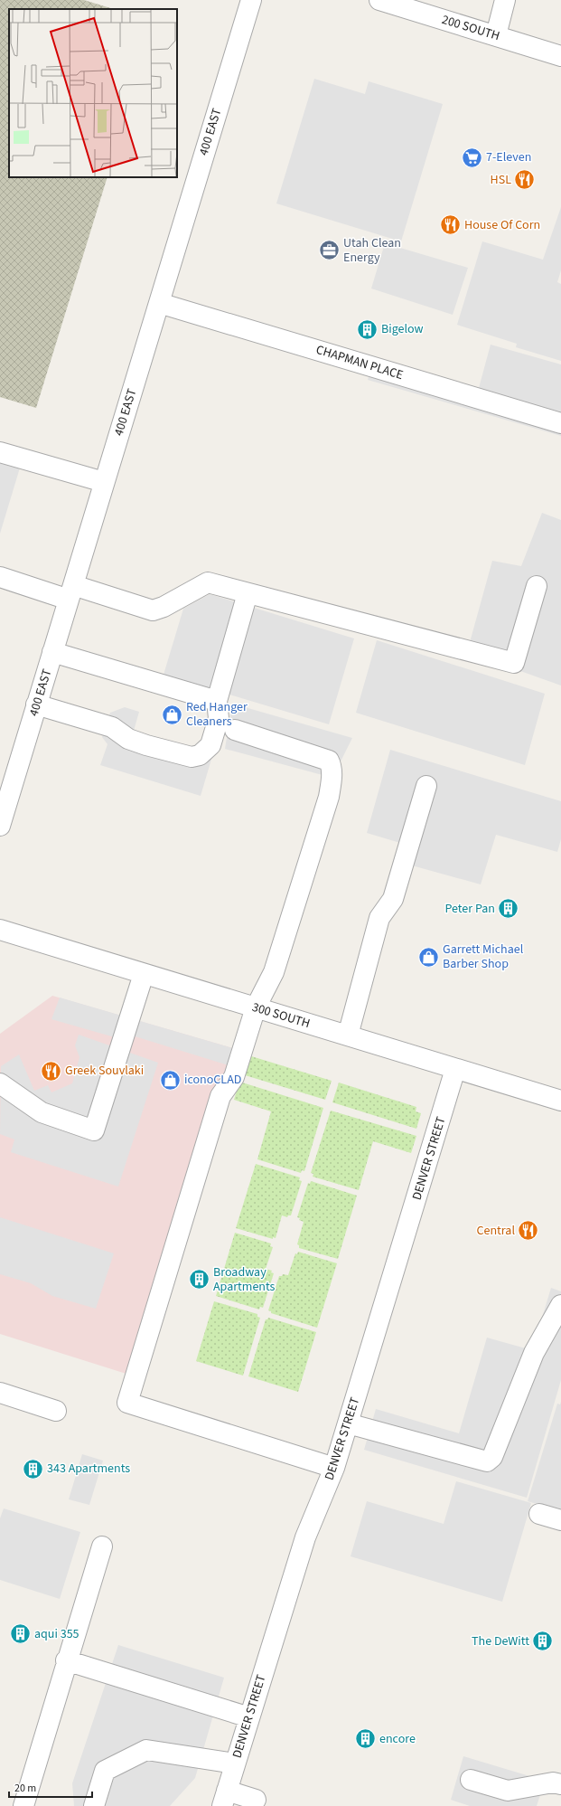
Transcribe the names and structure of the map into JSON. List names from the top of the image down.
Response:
{
  "streets": {
    "street": [
      "200 SOUTH",
      "400 EAST",
      "CHAPMAN PLACE",
      "300 SOUTH",
      "DENVER STREET"
    ]
  },
  "crossings": [
    ["400 EAST", "CHAPMAN PLACE"],
    ["300 SOUTH", "DENVER STREET"]
  ],
  "places": {
    "supermarket": ["7-Eleven"],
    "restaurant": [
      "HSL",
      "House Of Corn",
      "Greek Souvlaki",
      "Central"
    ],
    "office": ["Utah Clean Energy"],
    "building": [
      "Bigelow",
      "Peter Pan",
      "Broadway Apartments",
      "343 Apartments",
      "aqui 355",
      "The DeWitt",
      "encore"
    ],
    "shop": ["Red Hanger Cleaners", "Garrett Michael Barber Shop", "iconoCLAD"]
  },
  "scale_bar": "20 m"
}
